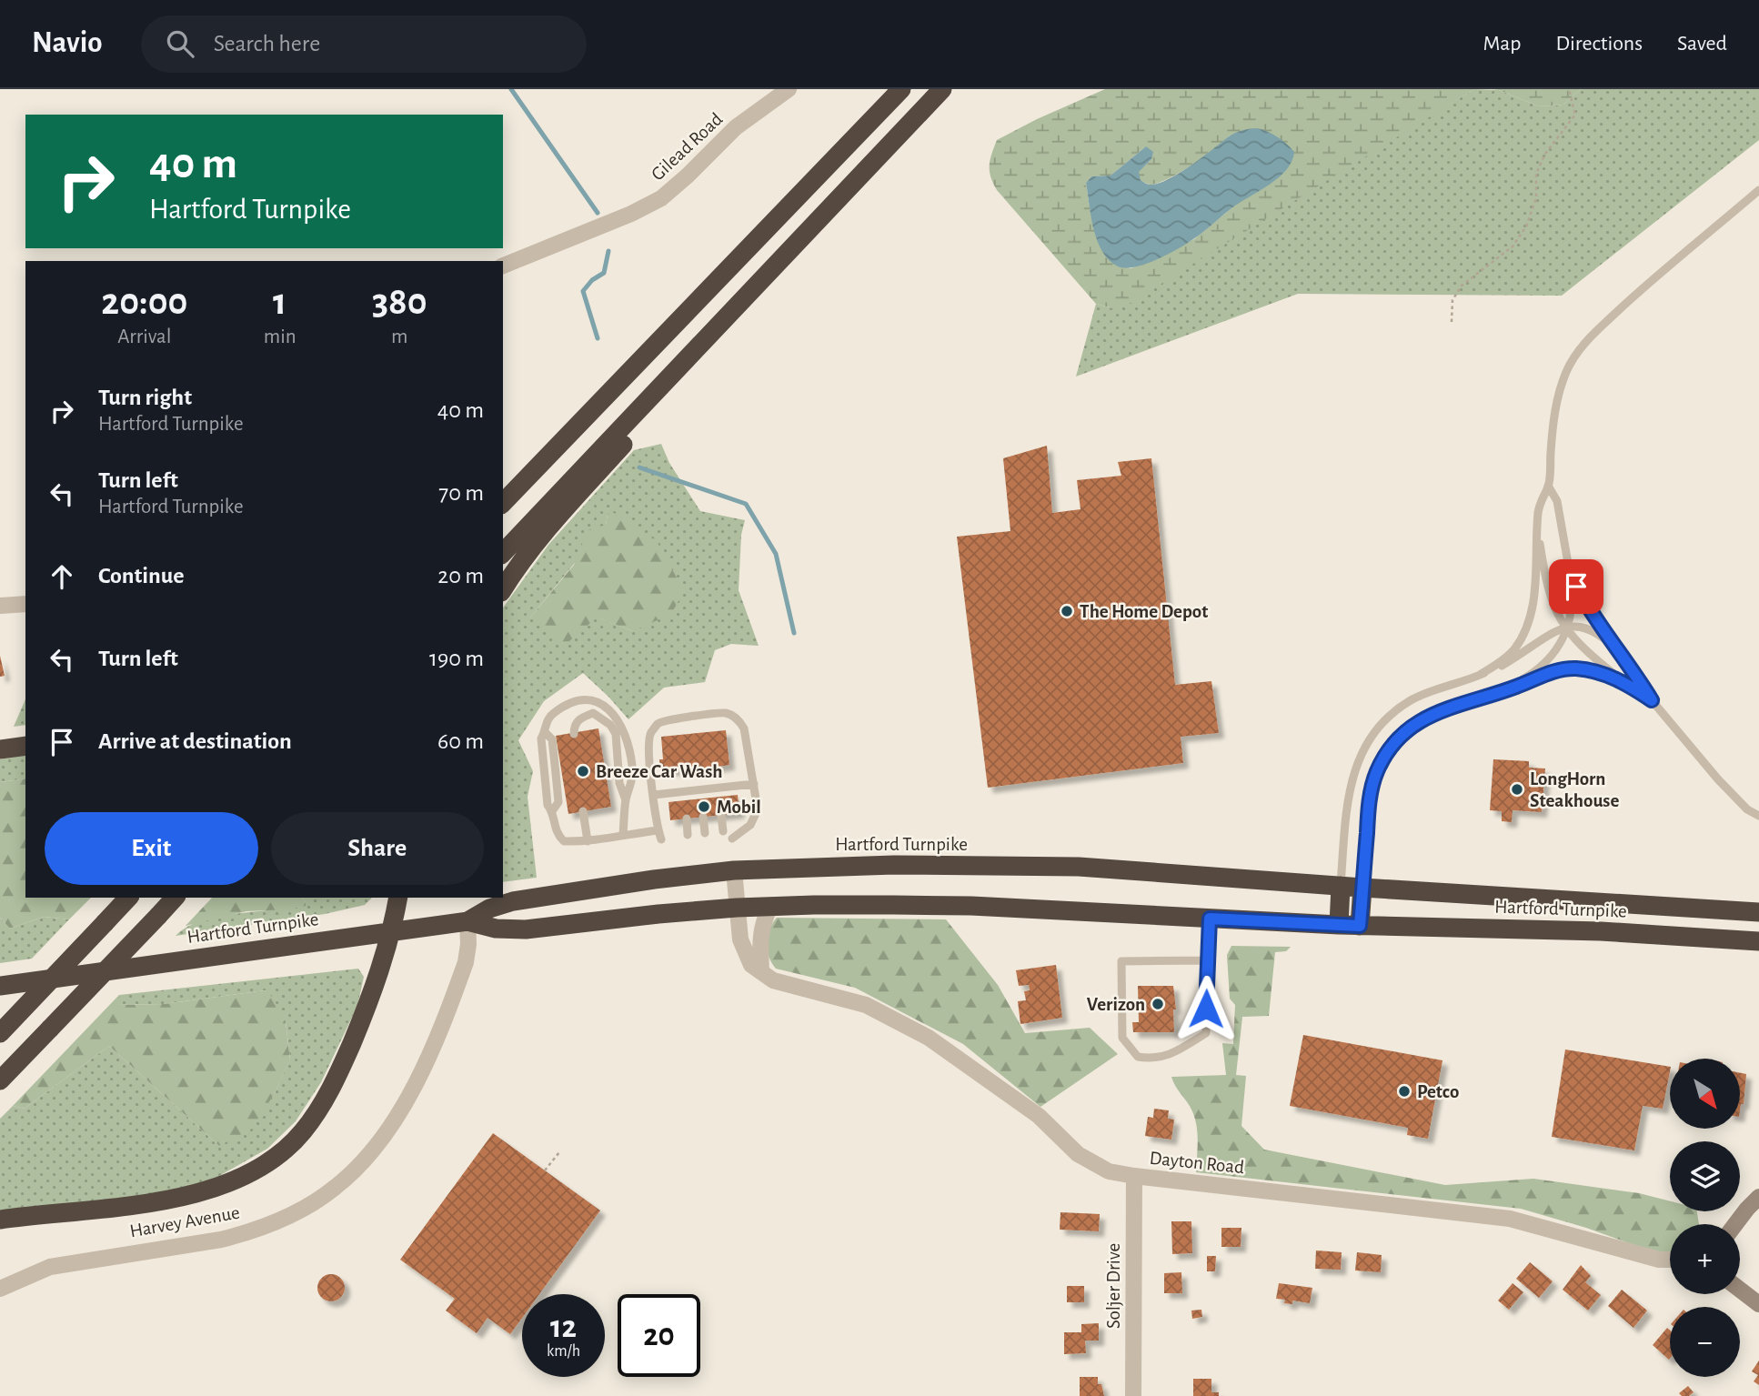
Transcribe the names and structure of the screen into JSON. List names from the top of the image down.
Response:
{
  "streets": {
    "highway": ["Hartford Turnpike"],
    "street": [
      "Gilead Road",
      "Dayton Road",
      "Harvey Avenue",
      "Soljer Drive"
    ]
  },
  "crossings": [
    ["Hartford Turnpike", "Harvey Avenue"],
    ["Dayton Road", "Soljer Drive"]
  ],
  "places": [
    "The Home Depot",
    "Breeze Car Wash",
    "LongHorn Steakhouse",
    "Mobil",
    "Verizon",
    "Petco"
  ],
  "north": "bottom right",
  "page": {
    "header": "Navio",
    "search": "Search here",
    "nav": ["Map", "Directions", "Saved"],
    "turn": ["40 m", "Hartford Turnpike"],
    "eta": [
      "20:00",
      "Arrival",
      "1",
      "min",
      "380",
      "m"
    ],
    "list": [
      {
        "name": "Turn right",
        "note": "Hartford Turnpike",
        "value": "40 m"
      },
      {
        "name": "Turn left",
        "note": "Hartford Turnpike",
        "value": "70 m"
      },
      {
        "name": "Continue",
        "value": "20 m"
      },
      {
        "name": "Turn left",
        "value": "190 m"
      },
      {
        "name": "Arrive at destination",
        "value": "60 m"
      }
    ],
    "buttons": ["Exit", "Share"],
    "map_buttons": ["+", "−"],
    "speed": "12 km/h",
    "limit": "20"
  }
}
